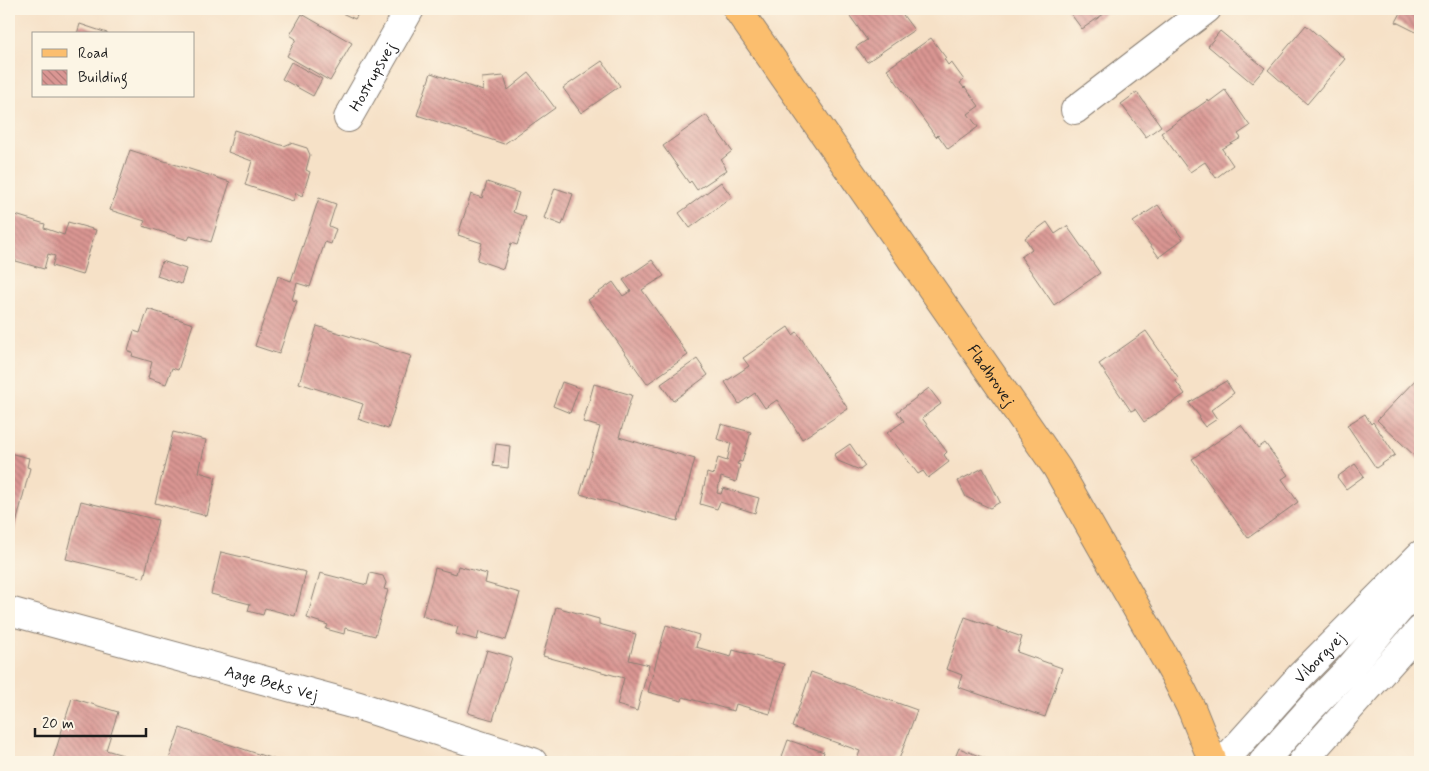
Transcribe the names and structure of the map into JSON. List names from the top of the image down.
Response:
{
  "streets": {
    "main road": ["Fladbrovej"],
    "street": ["Hostrupsvej", "Viborgvej", "Aage Beks Vej"]
  },
  "legend": ["Road", "Building"],
  "scale_bar": "20 m"
}
